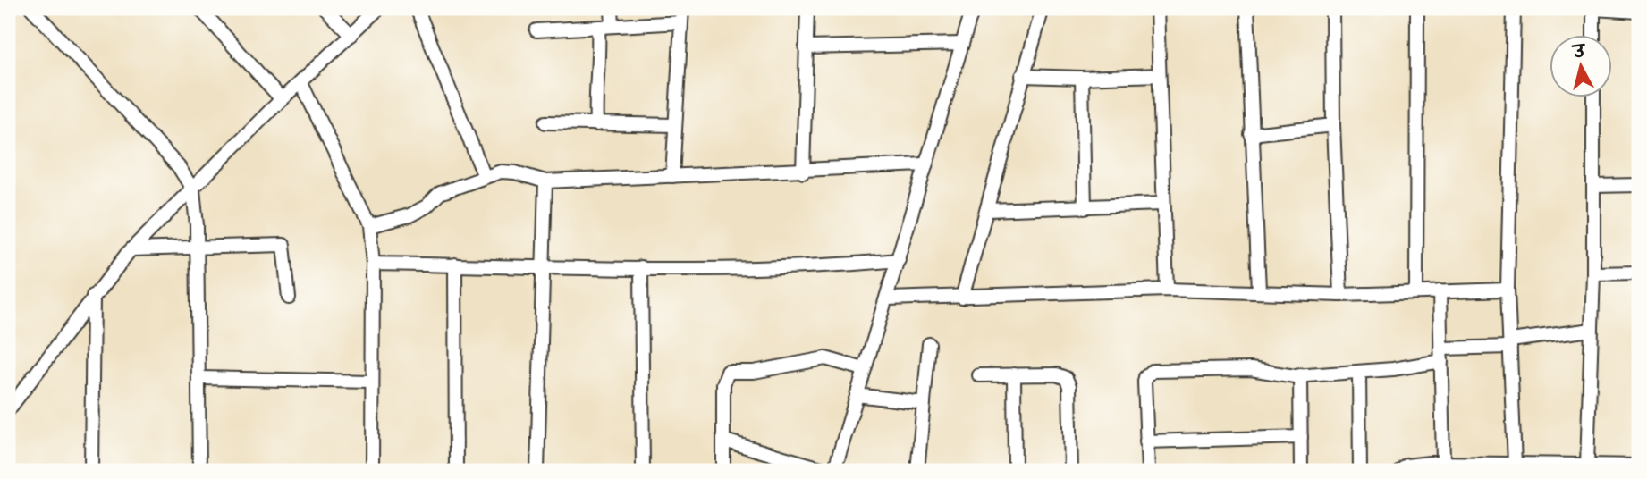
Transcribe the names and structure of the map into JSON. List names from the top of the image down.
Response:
{
  "north": "top"
}
